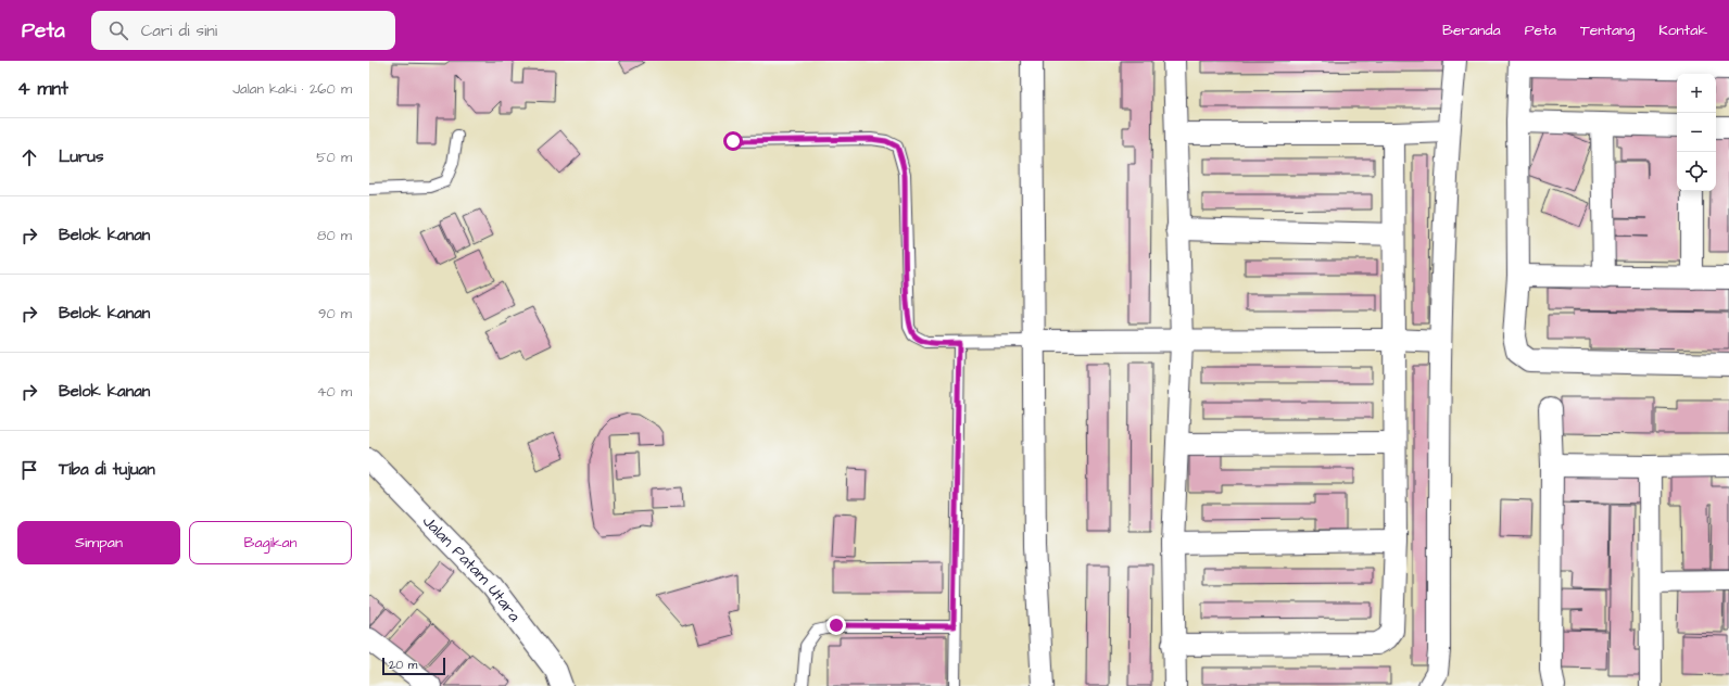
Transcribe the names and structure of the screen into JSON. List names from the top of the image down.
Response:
{
  "streets": {
    "street": ["Jalan Patam Utara"]
  },
  "scale_bar": "20 m",
  "page": {
    "header": "Peta",
    "search": "Cari di sini",
    "nav": [
      "Beranda",
      "Peta",
      "Tentang",
      "Kontak"
    ],
    "heading": ["4 mnt", "Jalan kaki · 260 m"],
    "map_buttons": ["+", "−"],
    "list": [
      ["Lurus", "50 m"],
      ["Belok kanan", "80 m"],
      ["Belok kanan", "90 m"],
      ["Belok kanan", "40 m"],
      "Tiba di tujuan"
    ],
    "buttons": ["Simpan", "Bagikan"],
    "scale": "20 m"
  }
}
